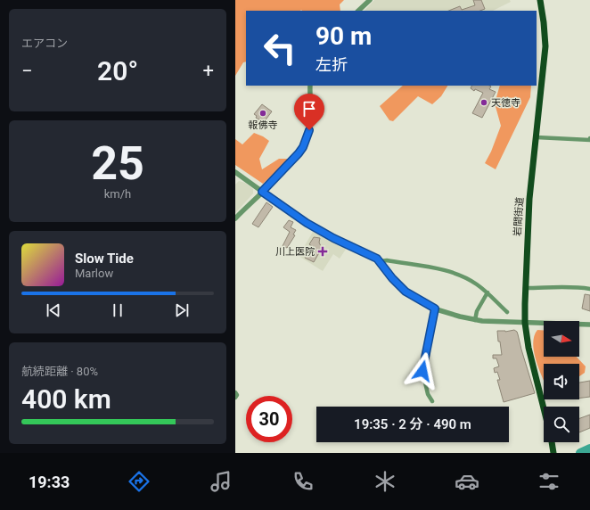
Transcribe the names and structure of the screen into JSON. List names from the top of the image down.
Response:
{
  "streets": {
    "main road": ["岩間街道"]
  },
  "places": {
    "other": ["天徳寺", "報佛寺"],
    "health": ["川上医院"]
  },
  "north": "right",
  "page": {
    "tile": [
      "エアコン",
      ["25", "km/h"],
      ["航続距離 · 80%", "400 km"]
    ],
    "turn": ["90 m", "左折"],
    "heat": ["−", "20°", "+"],
    "song": ["Slow Tide", "Marlow"],
    "limit": "30",
    "trip": "19:35 · 2 分 · 490 m",
    "tabs": "19:33"
  }
}
